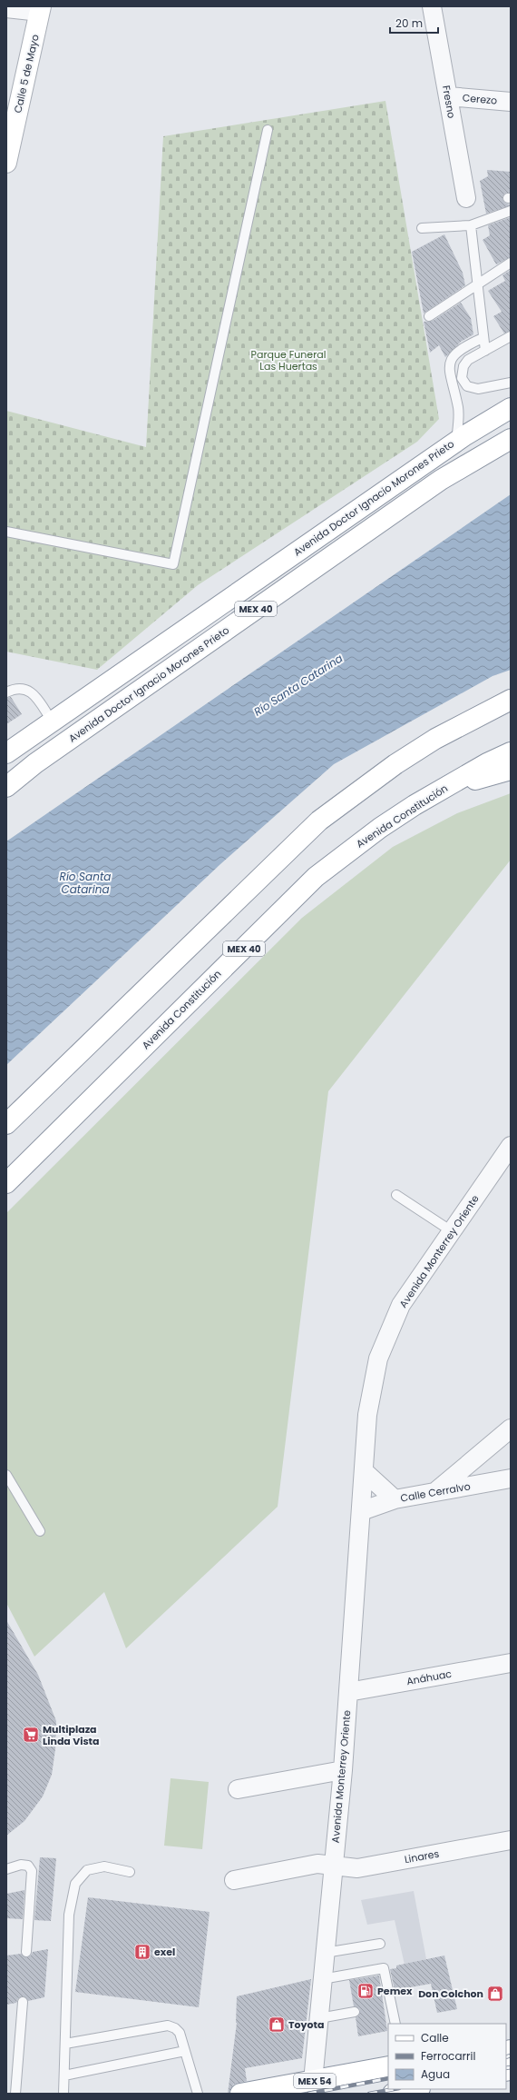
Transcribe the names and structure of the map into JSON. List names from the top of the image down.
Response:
{
  "streets": {
    "main road": [
      "Calle 5 de Mayo",
      "Avenida Doctor Ignacio Morones Prieto",
      "MEX 40",
      "Avenida Constitución",
      "MEX 54"
    ],
    "street": [
      "Cerezo",
      "Fresno",
      "Avenida Monterrey Oriente",
      "Calle Cerralvo",
      "Anáhuac",
      "Linares"
    ]
  },
  "crossings": [
    ["Cerezo", "Fresno"],
    ["Avenida Monterrey Oriente", "Calle Cerralvo"],
    ["Avenida Monterrey Oriente", "Anáhuac"],
    ["Avenida Monterrey Oriente", "Linares"],
    ["Avenida Monterrey Oriente", "MEX 54"]
  ],
  "water": ["Río Santa Catarina"],
  "parks": ["Parque Funeral Las Huertas"],
  "places": {
    "supermarket": ["Multiplaza Linda Vista"],
    "building": ["exel"],
    "fuel station": ["Pemex"],
    "shop": ["Don Colchon", "Toyota"]
  },
  "legend": ["Calle", "Ferrocarril", "Agua"],
  "scale_bar": "20 m"
}
